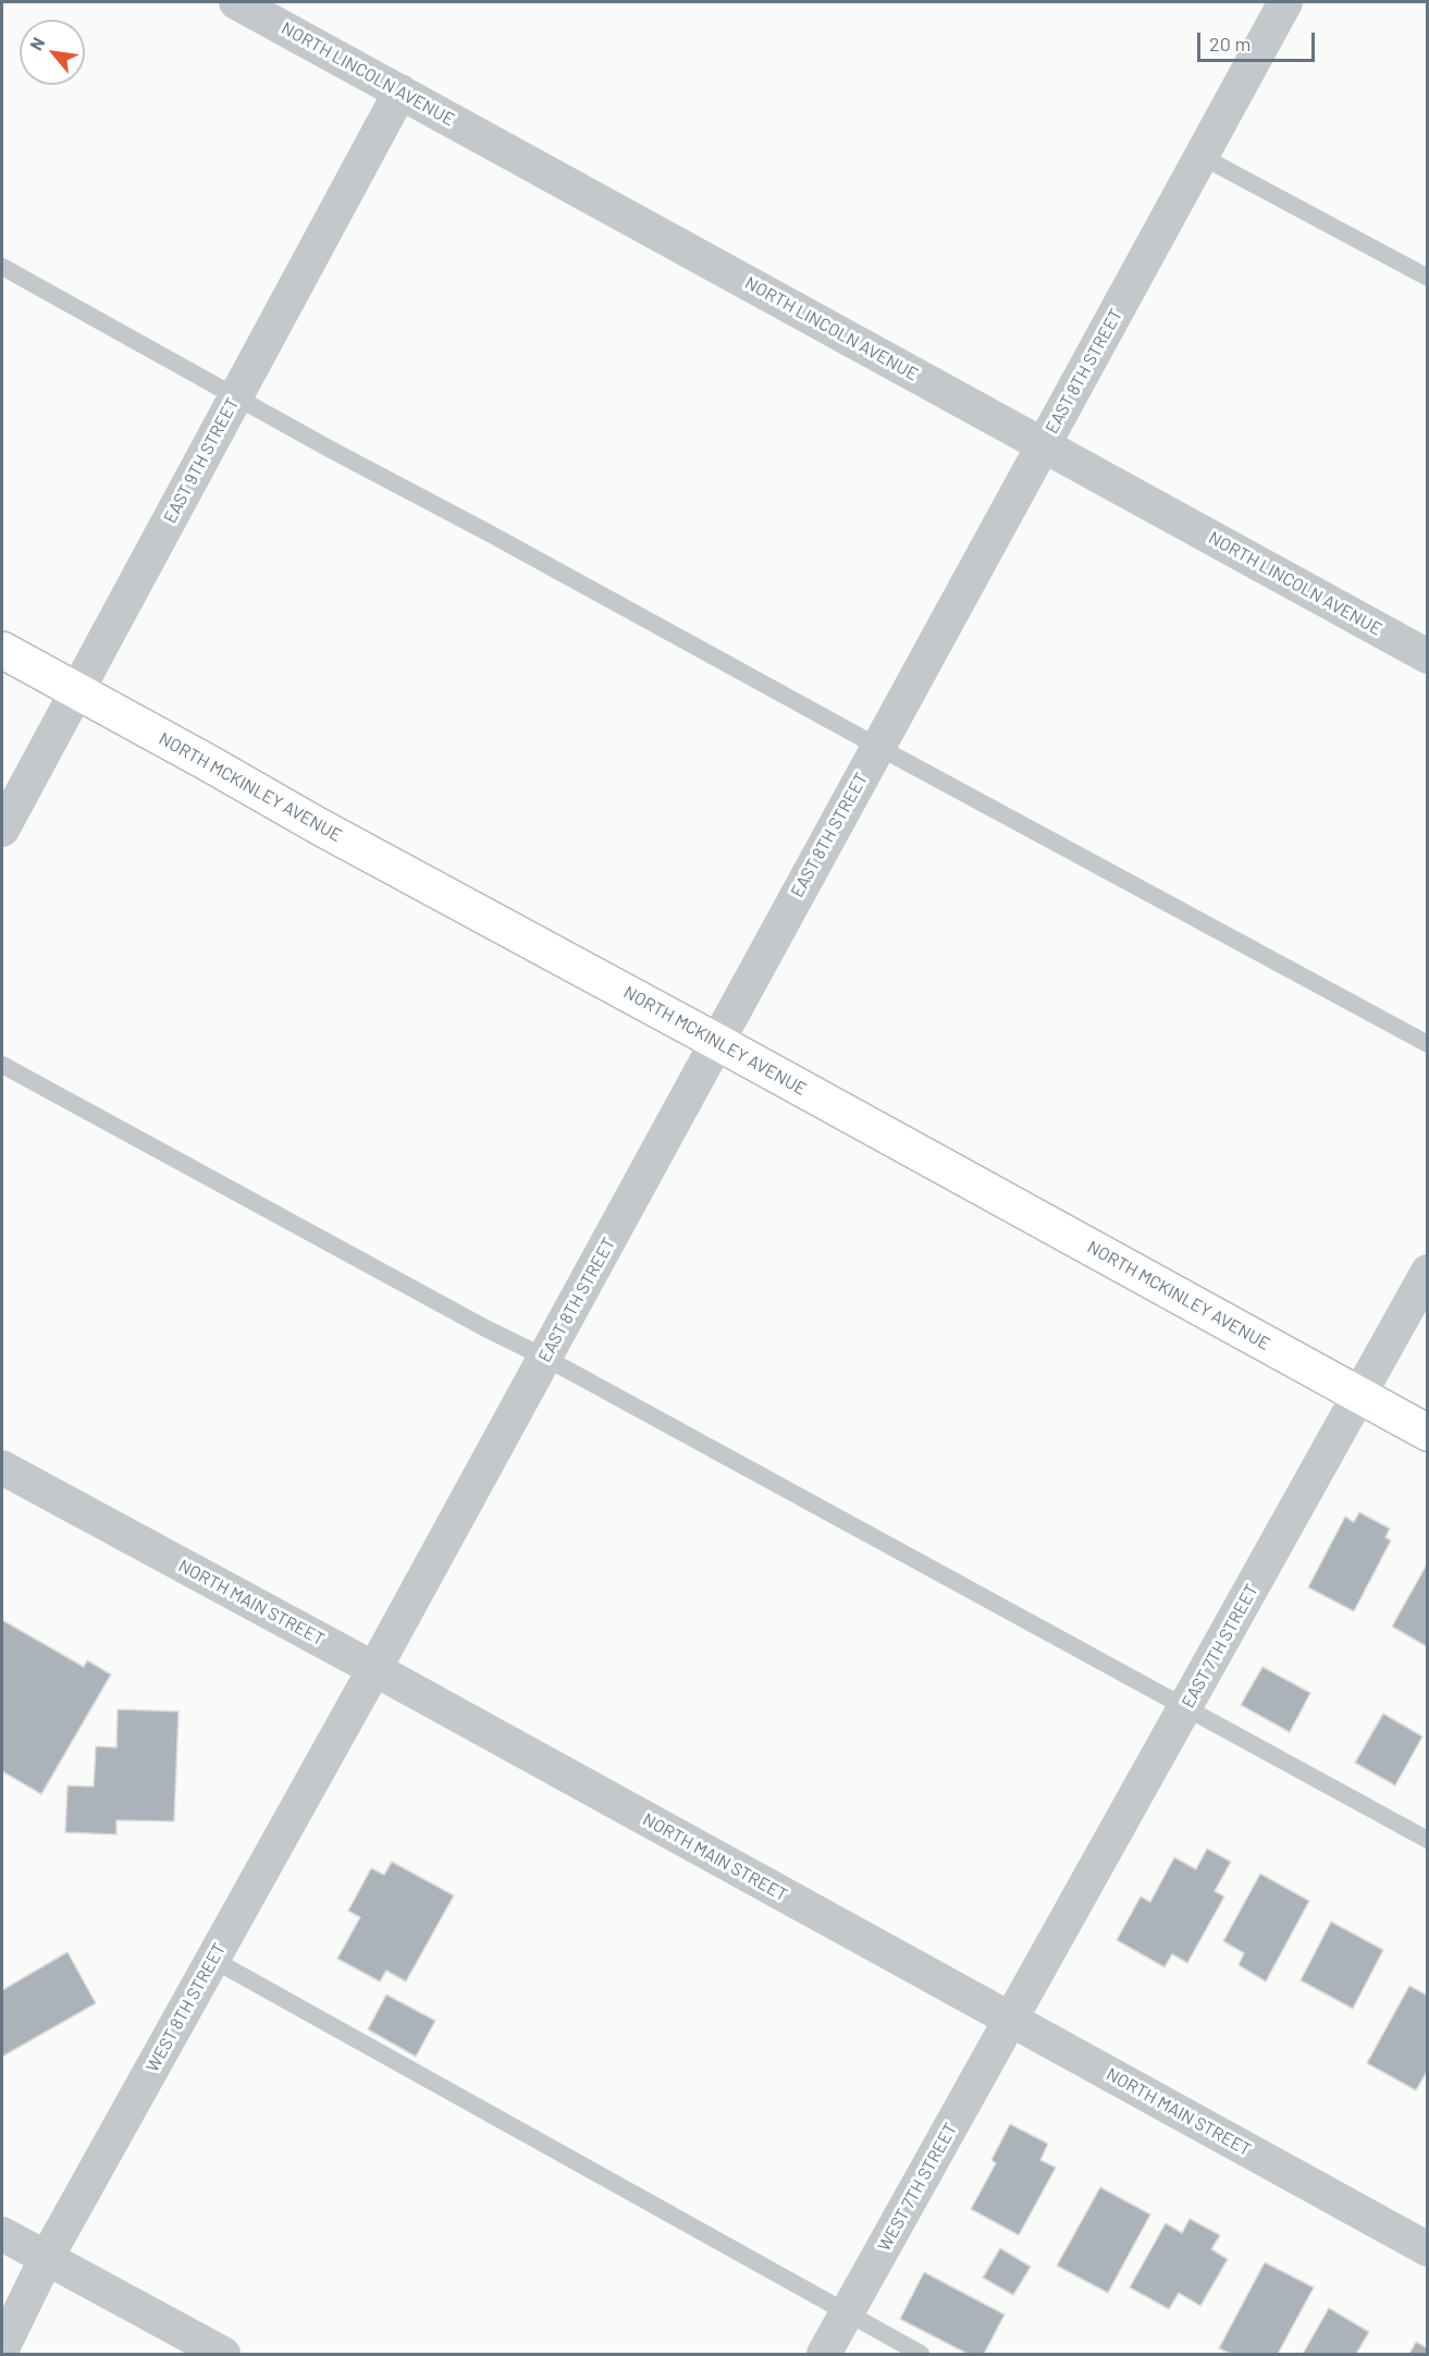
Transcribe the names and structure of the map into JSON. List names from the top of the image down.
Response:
{
  "streets": {
    "main road": ["NORTH MCKINLEY AVENUE"],
    "street": [
      "NORTH LINCOLN AVENUE",
      "EAST 8TH STREET",
      "EAST 9TH STREET",
      "NORTH MAIN STREET",
      "EAST 7TH STREET",
      "WEST 8TH STREET",
      "WEST 7TH STREET"
    ]
  },
  "crossings": [
    ["NORTH LINCOLN AVENUE", "EAST 8TH STREET"],
    ["NORTH LINCOLN AVENUE", "EAST 9TH STREET"],
    ["EAST 8TH STREET", "NORTH MCKINLEY AVENUE"],
    ["EAST 8TH STREET", "NORTH MAIN STREET"],
    ["EAST 8TH STREET", "WEST 8TH STREET"],
    ["EAST 9TH STREET", "NORTH MCKINLEY AVENUE"],
    ["NORTH MCKINLEY AVENUE", "EAST 7TH STREET"],
    ["NORTH MAIN STREET", "EAST 7TH STREET"],
    ["NORTH MAIN STREET", "WEST 8TH STREET"],
    ["NORTH MAIN STREET", "WEST 7TH STREET"],
    ["EAST 7TH STREET", "WEST 7TH STREET"]
  ],
  "scale_bar": "20 m",
  "north": "top left"
}
